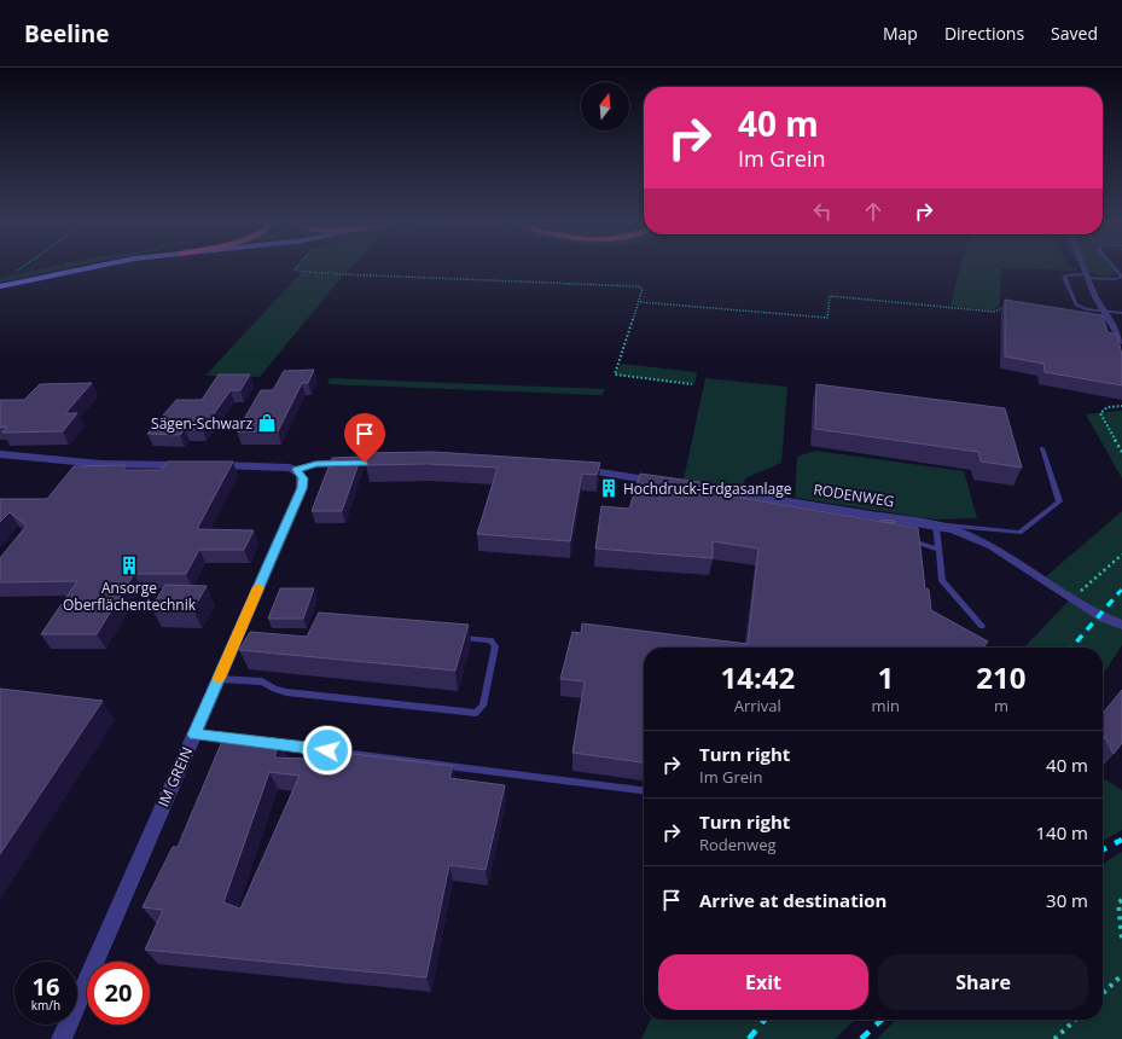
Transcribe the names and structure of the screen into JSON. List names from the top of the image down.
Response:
{
  "streets": {
    "street": ["RODENWEG", "IM GREIN"]
  },
  "places": {
    "shop": ["Sägen-Schwarz"],
    "building": ["Hochdruck-Erdgasanlage", "Ansorge Oberflächentechnik"]
  },
  "north": "top",
  "page": {
    "header": "Beeline",
    "nav": ["Map", "Directions", "Saved"],
    "turn": ["40 m", "Im Grein"],
    "eta": [
      "14:42",
      "Arrival",
      "1",
      "min",
      "210",
      "m"
    ],
    "list": [
      {
        "name": "Turn right",
        "note": "Im Grein",
        "value": "40 m"
      },
      {
        "name": "Turn right",
        "note": "Rodenweg",
        "value": "140 m"
      },
      {
        "name": "Arrive at destination",
        "value": "30 m"
      }
    ],
    "buttons": ["Exit", "Share"],
    "speed": "16 km/h",
    "limit": "20"
  }
}
